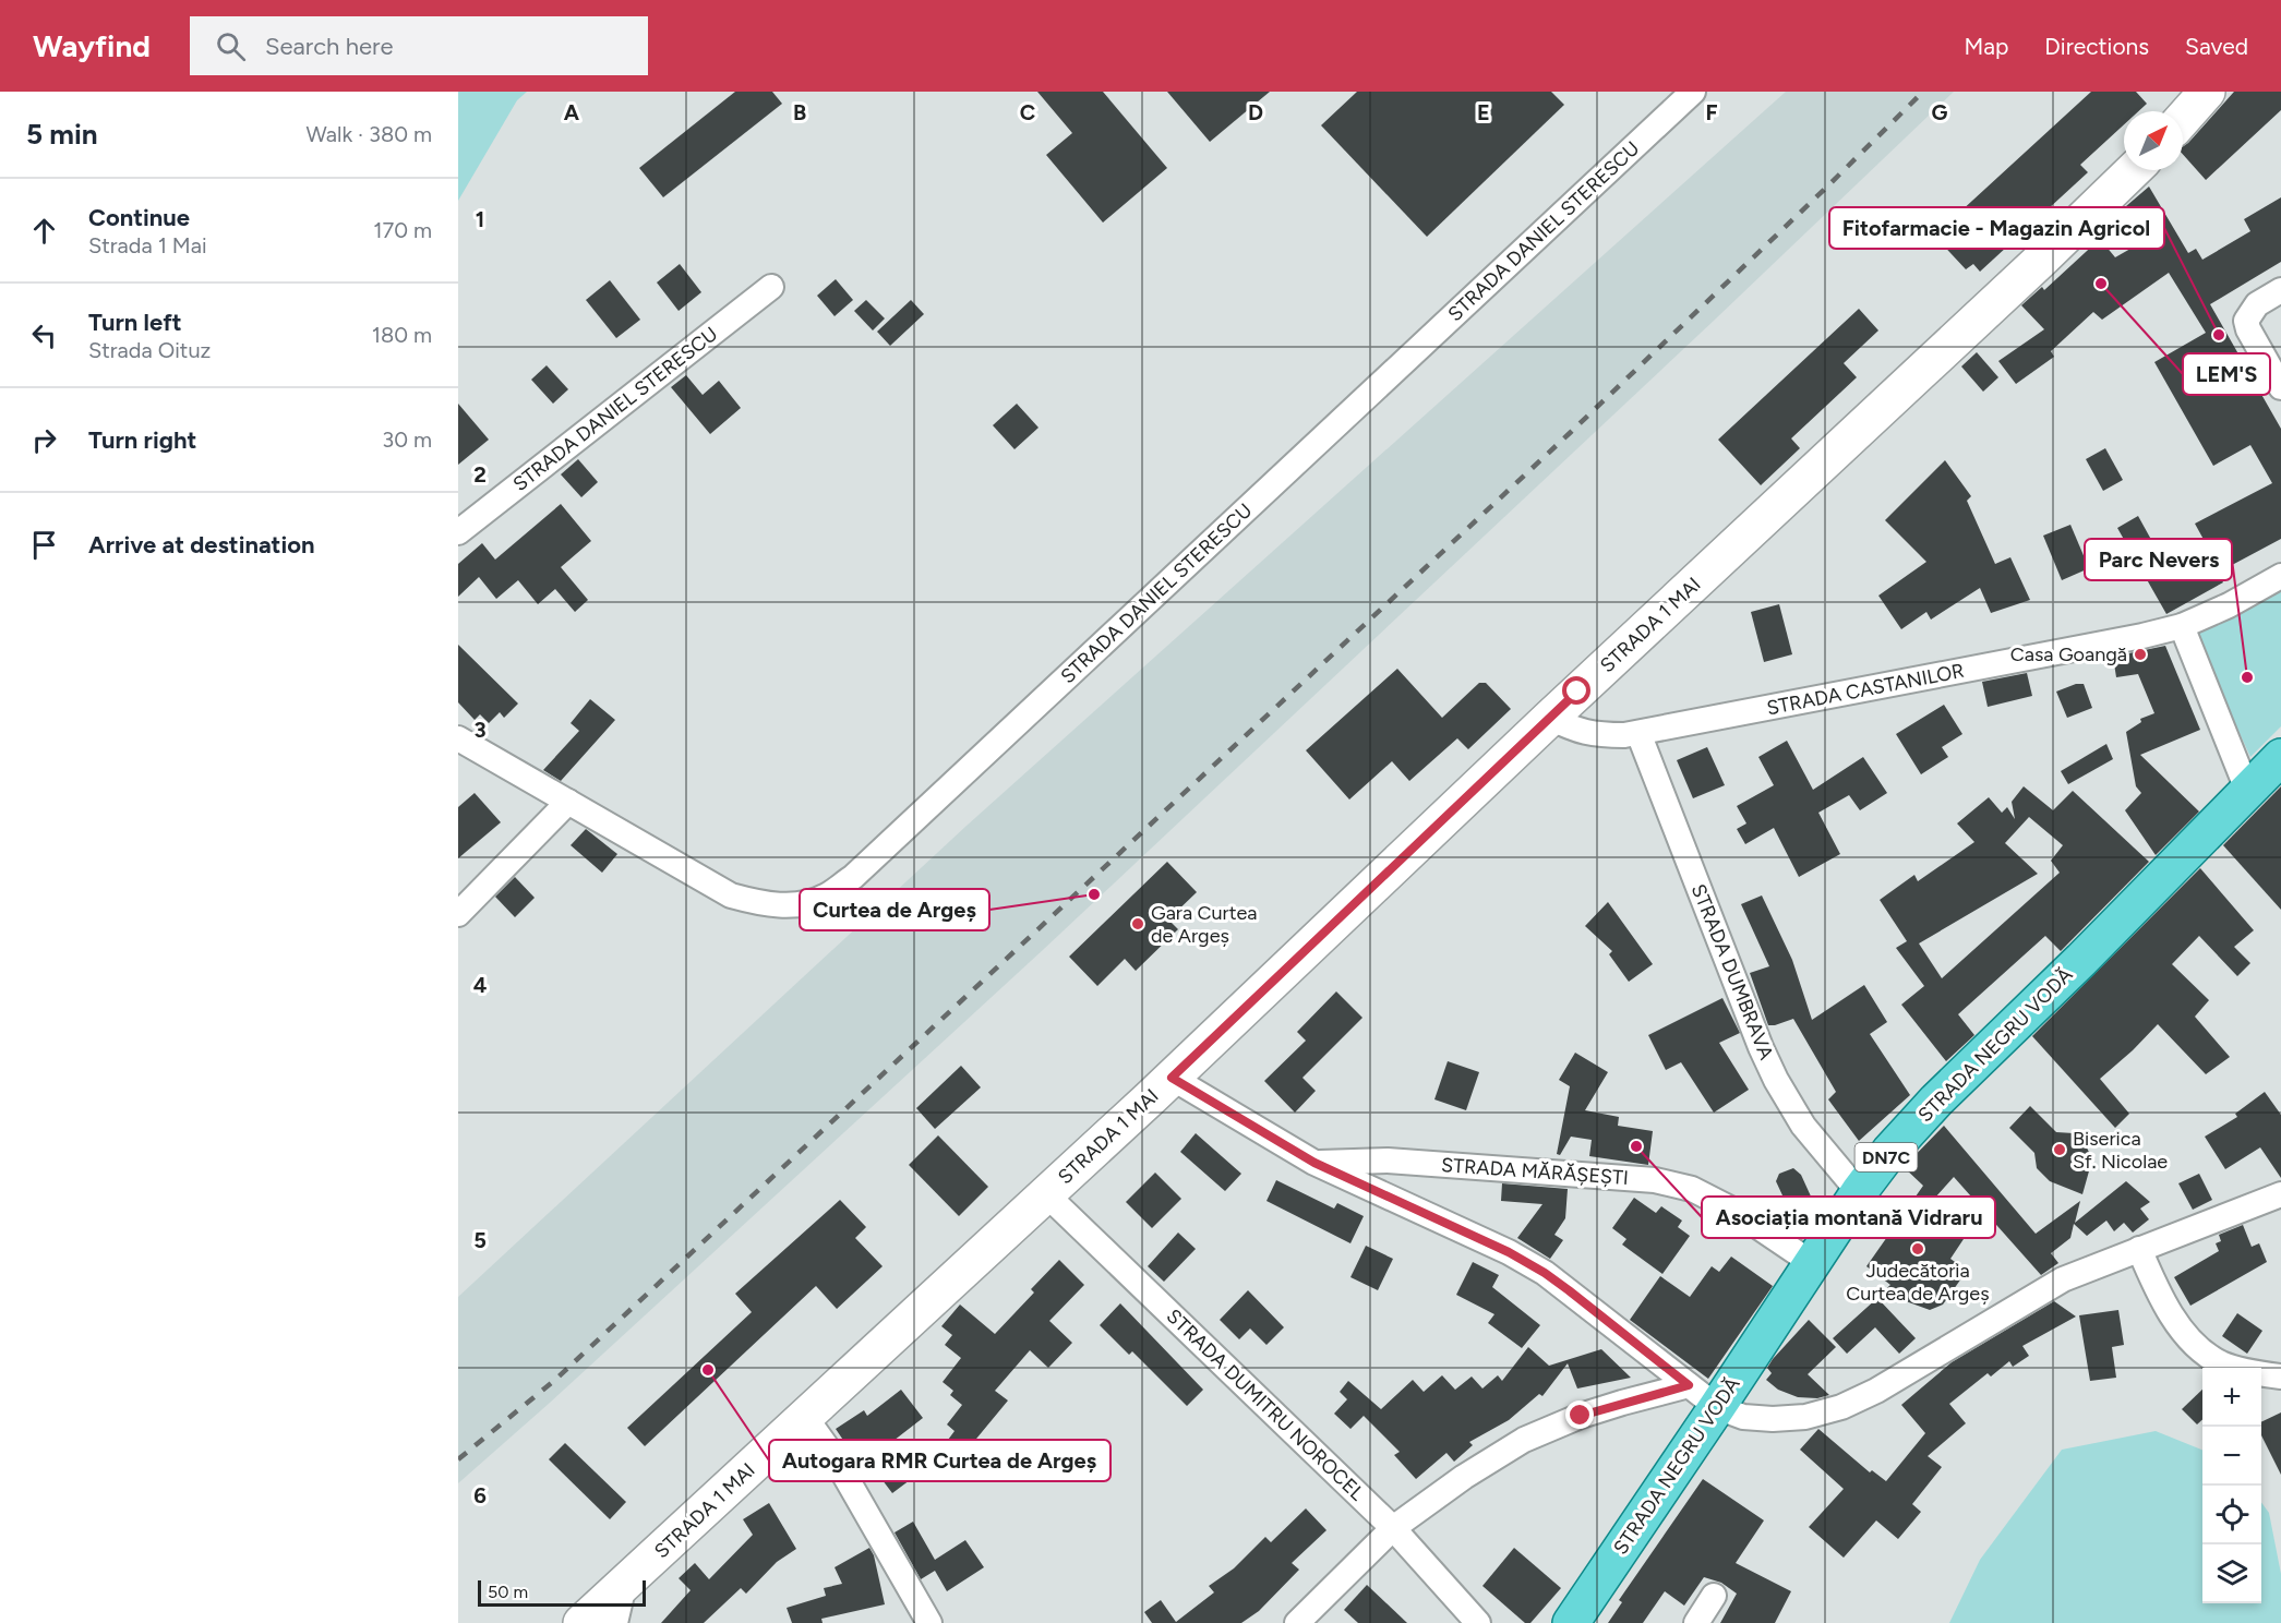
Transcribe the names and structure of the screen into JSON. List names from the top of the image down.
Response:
{
  "streets": {
    "main road": ["STRADA 1 MAI", "STRADA NEGRU VODĂ", "DN7C"],
    "street": [
      "STRADA DANIEL STERESCU",
      "STRADA CASTANILOR",
      "STRADA DUMBRAVA",
      "STRADA MĂRĂȘEȘTI",
      "STRADA DUMITRU NOROCEL"
    ]
  },
  "crossings": [
    ["STRADA 1 MAI", "STRADA CASTANILOR"],
    ["STRADA 1 MAI", "STRADA DUMITRU NOROCEL"],
    ["STRADA CASTANILOR", "STRADA DUMBRAVA"],
    ["STRADA DUMBRAVA", "STRADA NEGRU VODĂ"],
    ["STRADA NEGRU VODĂ", "STRADA MĂRĂȘEȘTI"]
  ],
  "places": [
    "LEM'S",
    "Fitofarmacie - Magazin Agricol",
    "Casa Goangă",
    "Parc Nevers",
    "Curtea de Argeș",
    "Gara Curtea de Argeș",
    "Asociația montană Vidraru",
    "Biserica Sf. Nicolae",
    "Judecătoria Curtea de Argeș",
    "Autogara RMR Curtea de Argeș"
  ],
  "scale_bar": "50 m",
  "north": "top right",
  "page": {
    "header": "Wayfind",
    "search": "Search here",
    "nav": ["Map", "Directions", "Saved"],
    "heading": ["5 min", "Walk · 380 m"],
    "list": [
      ["Continue", "Strada 1 Mai", "170 m"],
      ["Turn left", "Strada Oituz", "180 m"],
      ["Turn right", "30 m"],
      "Arrive at destination"
    ],
    "map_buttons": ["+", "−"],
    "scale": "50 m"
  },
  "grid": {
    "columns": [
      "A",
      "B",
      "C",
      "D",
      "E",
      "F",
      "G"
    ],
    "rows": [
      "1",
      "2",
      "3",
      "4",
      "5",
      "6"
    ]
  }
}
